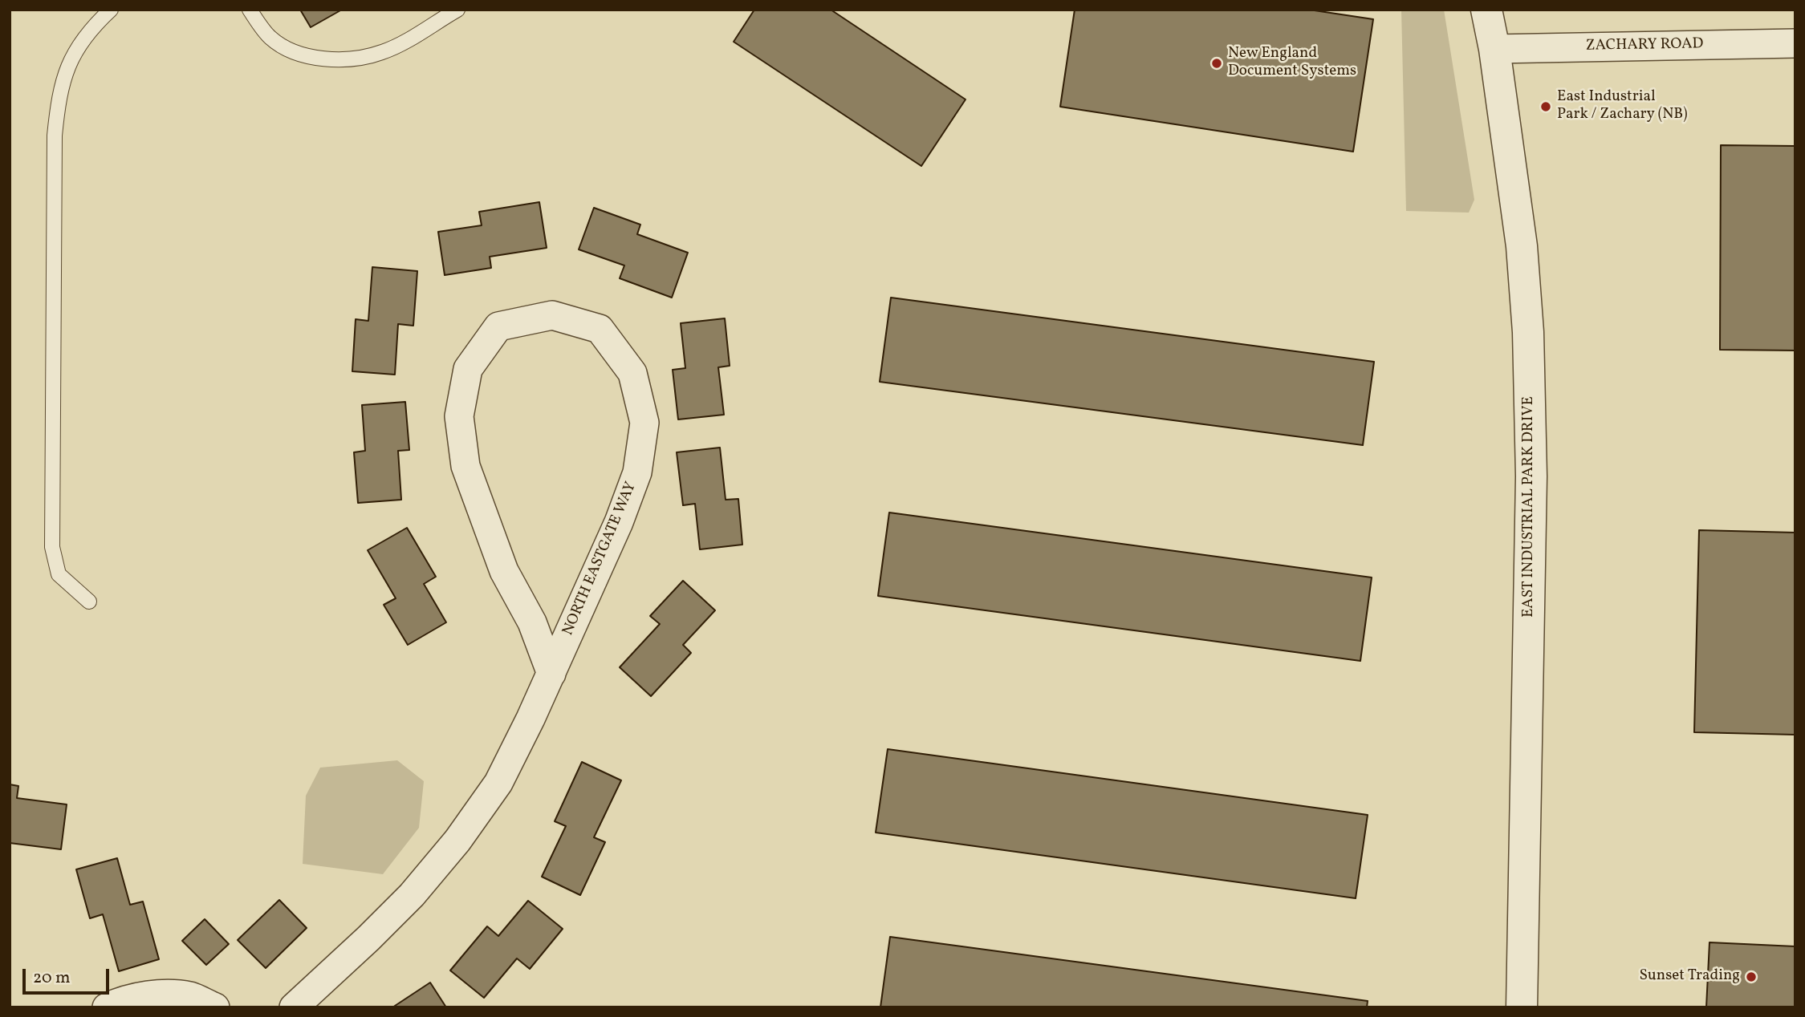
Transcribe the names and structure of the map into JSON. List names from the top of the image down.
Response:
{
  "streets": {
    "street": ["ZACHARY ROAD", "EAST INDUSTRIAL PARK DRIVE", "NORTH EASTGATE WAY"]
  },
  "crossings": [
    ["ZACHARY ROAD", "EAST INDUSTRIAL PARK DRIVE"]
  ],
  "places": ["New England Document Systems", "East Industrial Park / Zachary (NB)", "Sunset Trading"],
  "scale_bar": "20 m"
}
